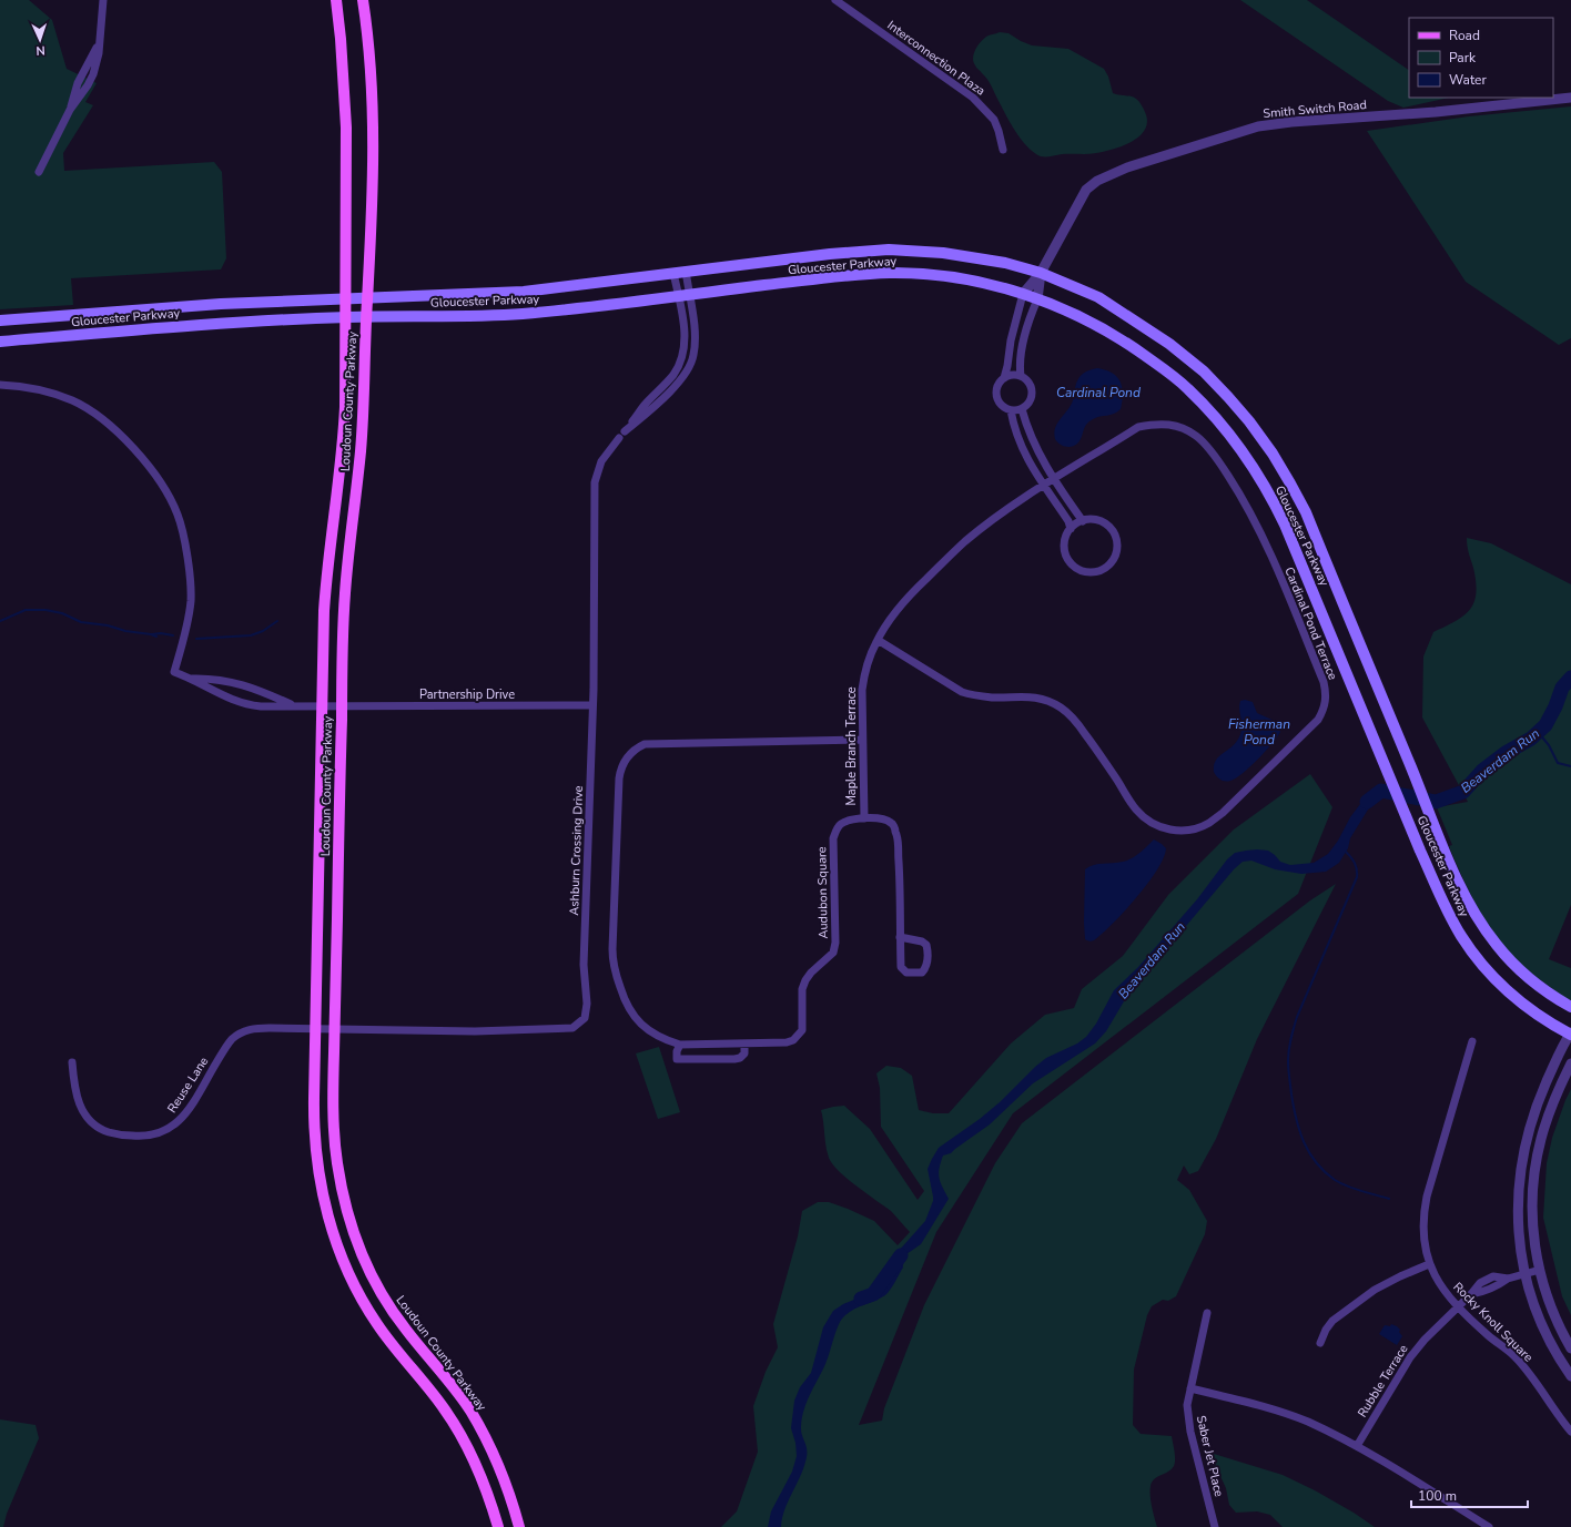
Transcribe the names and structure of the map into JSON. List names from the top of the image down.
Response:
{
  "streets": {
    "main road": ["Gloucester Parkway", "Loudoun County Parkway"],
    "street": [
      "Interconnection Plaza",
      "Smith Switch Road",
      "Cardinal Pond Terrace",
      "Partnership Drive",
      "Maple Branch Terrace",
      "Ashburn Crossing Drive",
      "Audubon Square",
      "Reuse Lane",
      "Rocky Knoll Square",
      "Rubble Terrace",
      "Saber Jet Place"
    ]
  },
  "crossings": [
    ["Smith Switch Road", "Gloucester Parkway"],
    ["Gloucester Parkway", "Loudoun County Parkway"],
    ["Loudoun County Parkway", "Partnership Drive"],
    ["Loudoun County Parkway", "Ashburn Crossing Drive"],
    ["Loudoun County Parkway", "Reuse Lane"],
    ["Cardinal Pond Terrace", "Maple Branch Terrace"],
    ["Partnership Drive", "Ashburn Crossing Drive"],
    ["Maple Branch Terrace", "Audubon Square"],
    ["Ashburn Crossing Drive", "Reuse Lane"],
    ["Rocky Knoll Square", "Rubble Terrace"]
  ],
  "water": ["Cardinal Pond", "Fisherman Pond", "Beaverdam Run"],
  "legend": ["Road", "Park", "Water"],
  "scale_bar": "100 m",
  "north": "bottom"
}
